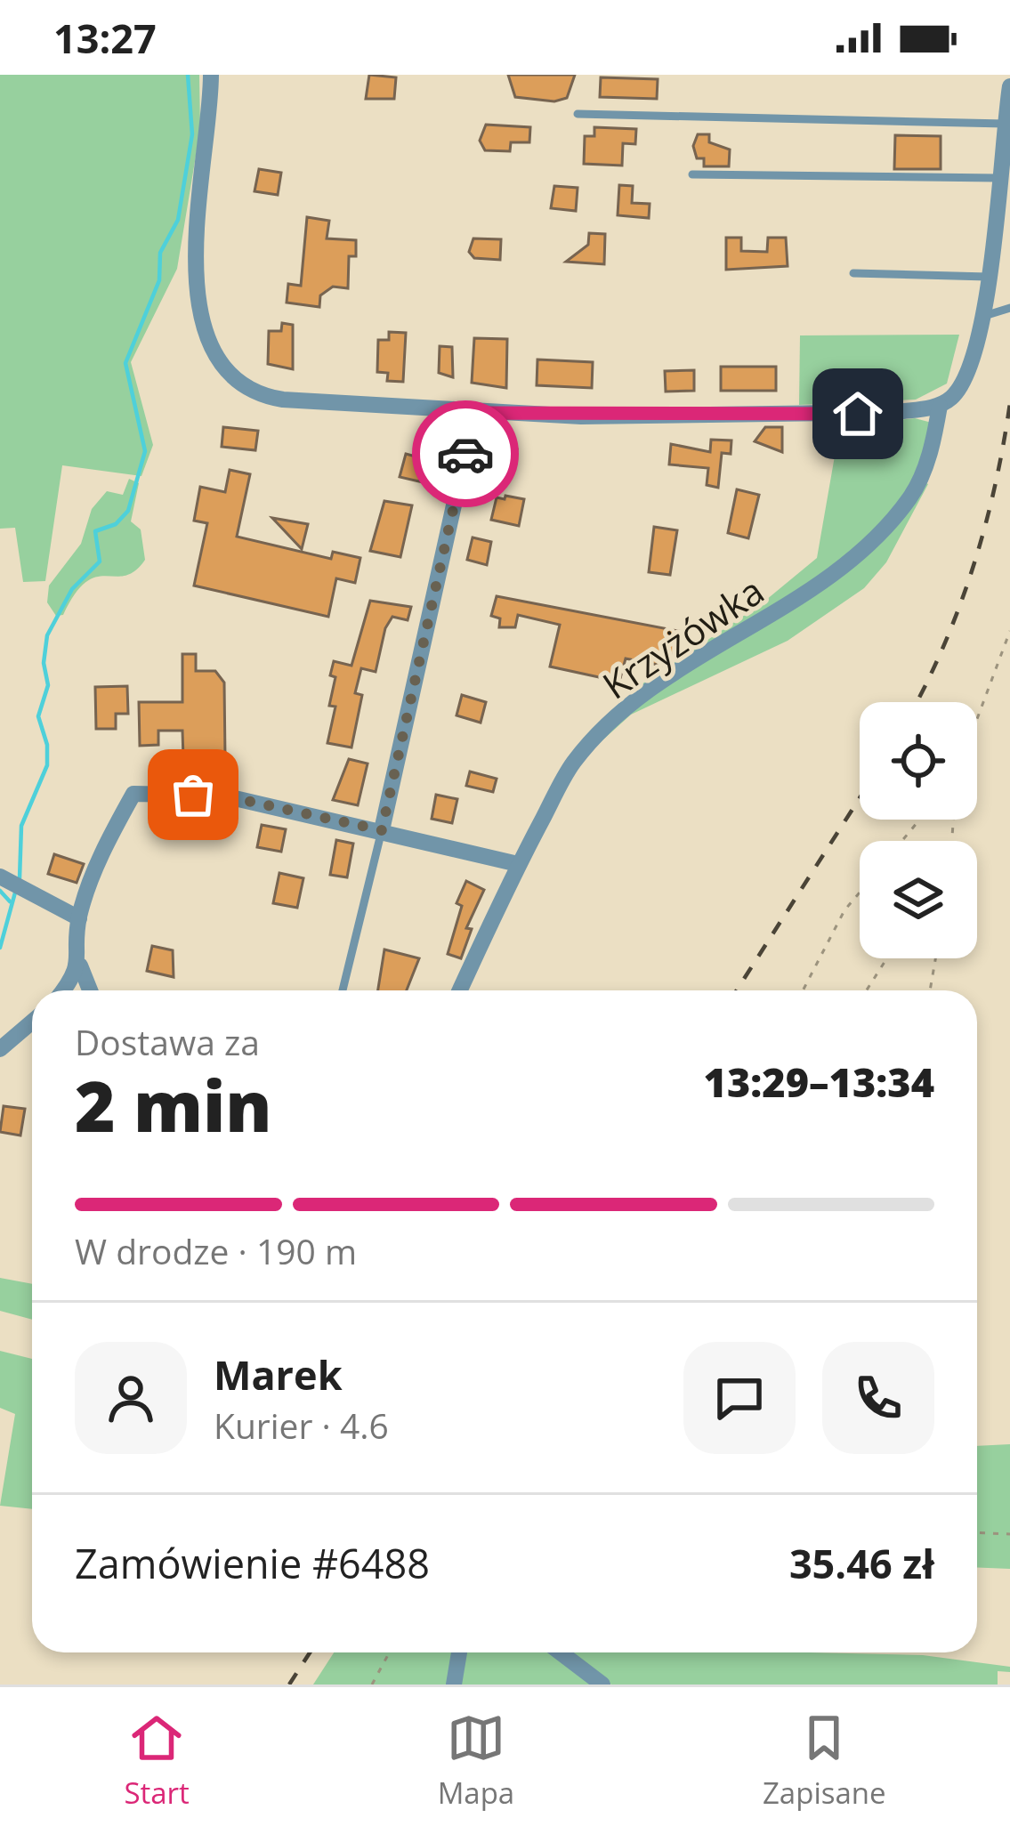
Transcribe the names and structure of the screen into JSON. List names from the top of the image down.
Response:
{
  "streets": {
    "street": ["Krzyżówka"]
  },
  "page": {
    "status": "13:27",
    "heading": ["2 min", "Dostawa za", "13:29–13:34"],
    "panel": [
      "Marek",
      "Kurier · 4.6",
      "Zamówienie #6488",
      "35.46 zł"
    ],
    "bar": "W drodze · 190 m",
    "tabs": ["Start", "Mapa", "Zapisane"]
  }
}
